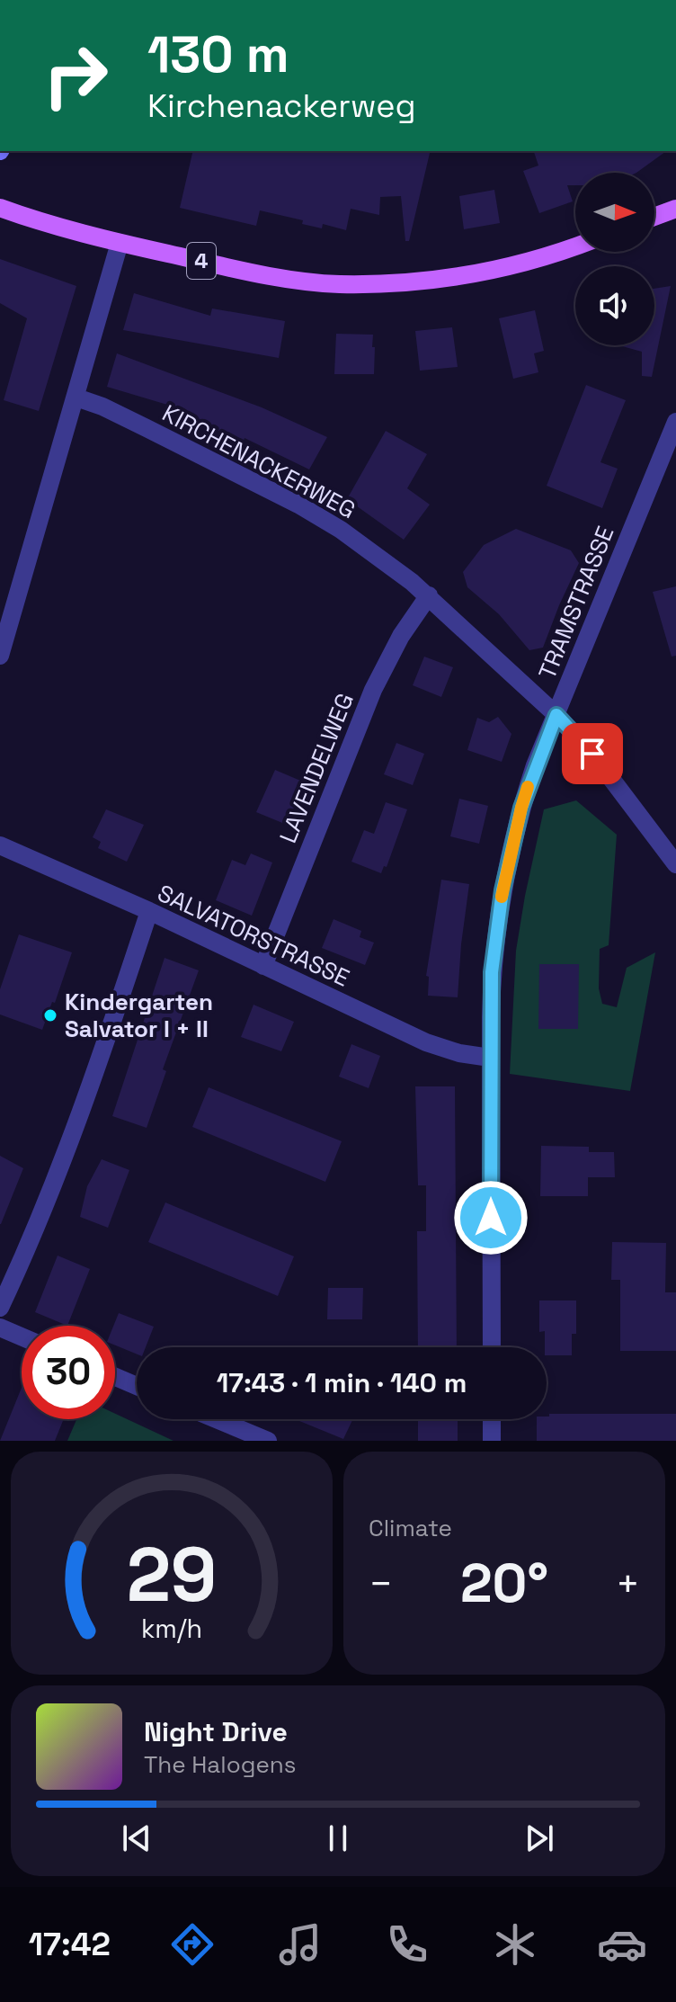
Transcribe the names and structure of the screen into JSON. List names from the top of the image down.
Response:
{
  "streets": {
    "main road": ["4"],
    "street": [
      "KIRCHENACKERWEG",
      "TRAMSTRASSE",
      "LAVENDELWEG",
      "SALVATORSTRASSE"
    ]
  },
  "crossings": [
    ["KIRCHENACKERWEG", "TRAMSTRASSE"],
    ["KIRCHENACKERWEG", "LAVENDELWEG"],
    ["TRAMSTRASSE", "SALVATORSTRASSE"],
    ["LAVENDELWEG", "SALVATORSTRASSE"]
  ],
  "places": ["Kindergarten Salvator I + II"],
  "north": "right",
  "page": {
    "turn": ["130 m", "Kirchenackerweg"],
    "limit": "30",
    "trip": "17:43 · 1 min · 140 m",
    "tile": "Climate",
    "heat": ["−", "20°", "+"],
    "song": ["Night Drive", "The Halogens"],
    "tabs": "17:42",
    "gauge": ["29", "km/h"]
  }
}
